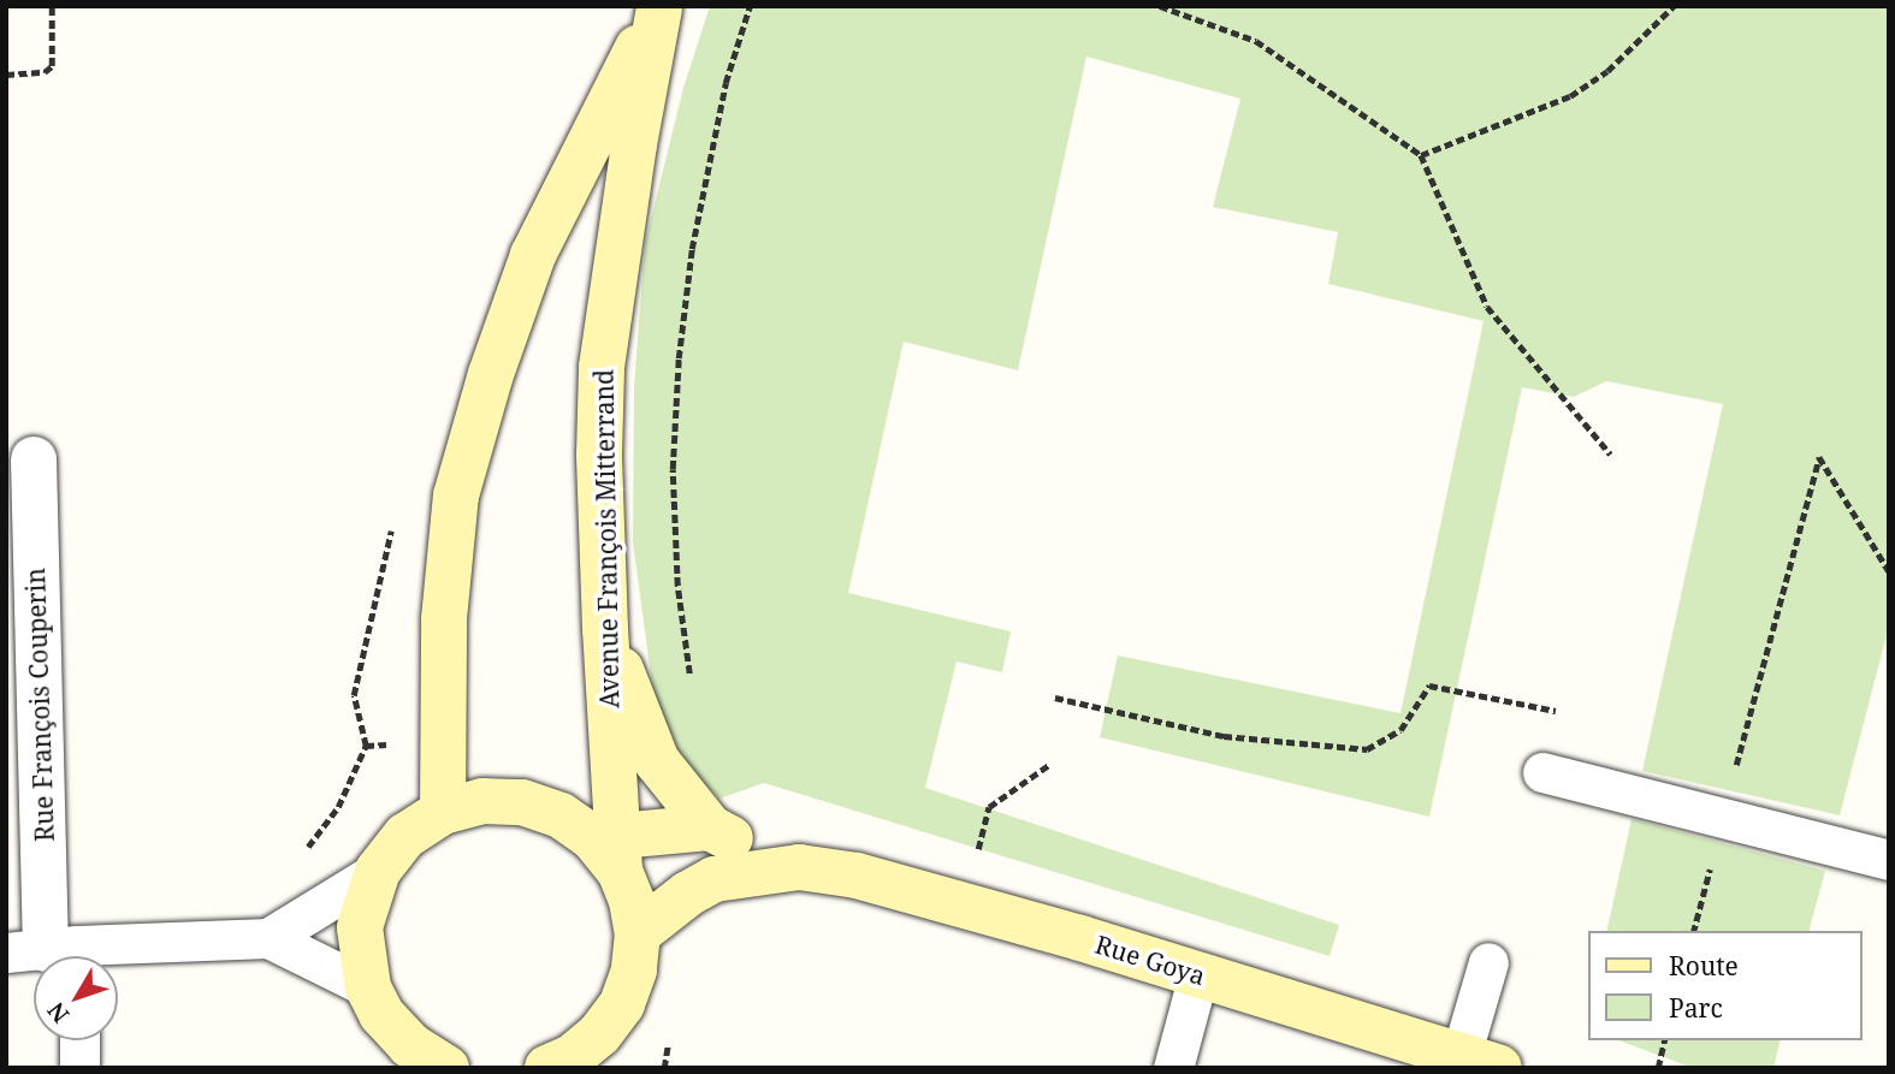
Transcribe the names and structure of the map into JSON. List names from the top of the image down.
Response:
{
  "streets": {
    "street": ["Avenue François Mitterrand", "Rue François Couperin", "Rue Goya"]
  },
  "crossings": [
    ["Avenue François Mitterrand", "Rue Goya"]
  ],
  "legend": ["Route", "Parc"],
  "north": "bottom left"
}
